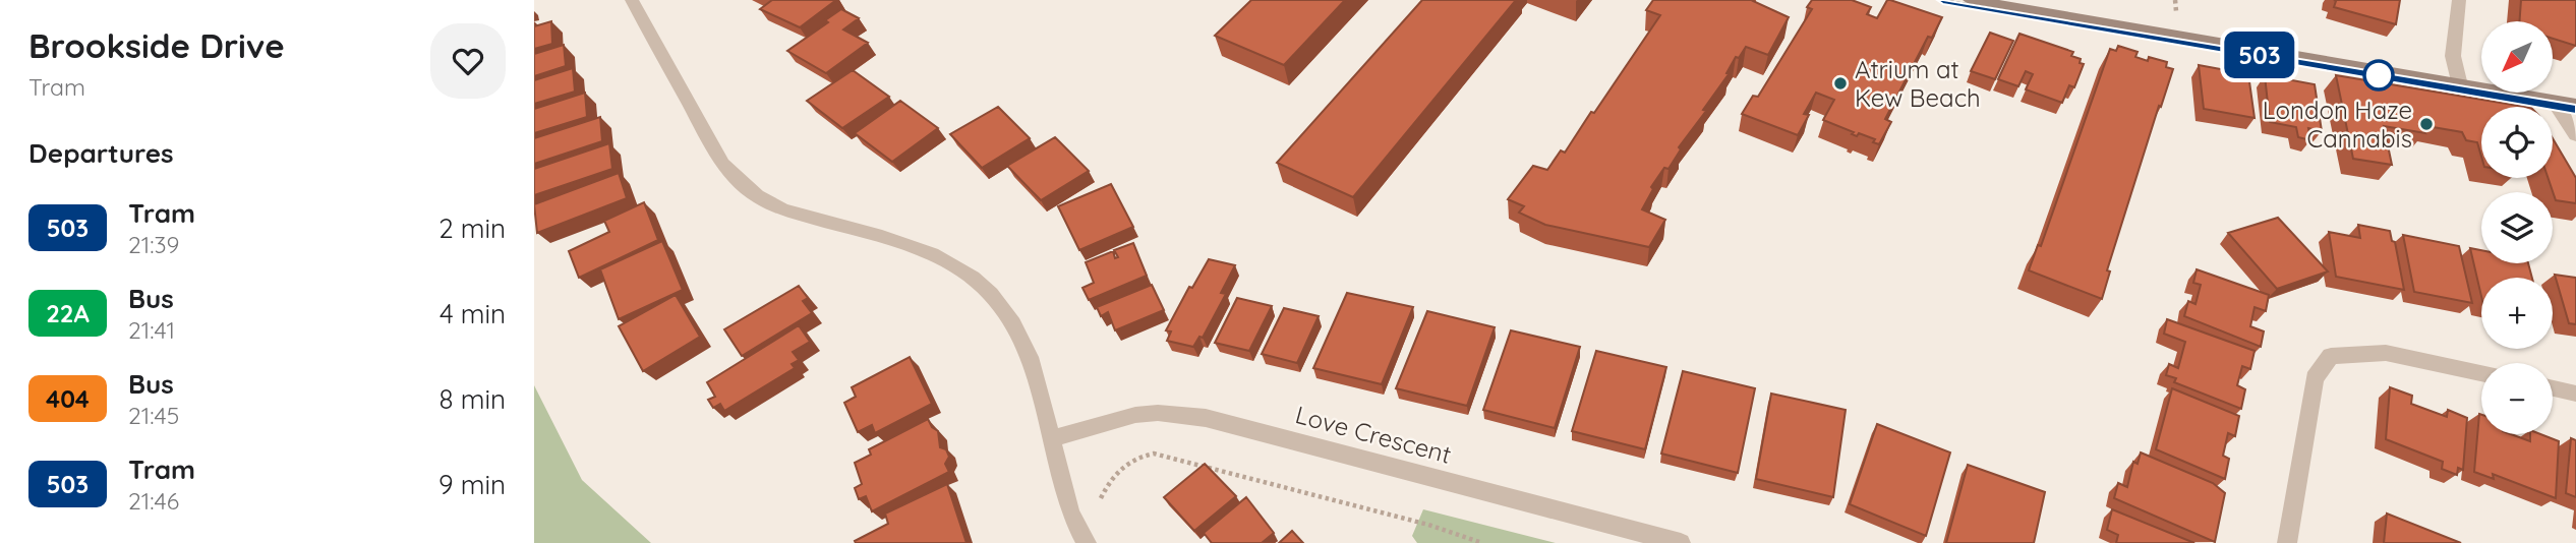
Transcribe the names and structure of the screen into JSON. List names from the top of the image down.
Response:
{
  "streets": {
    "street": ["Love Crescent"]
  },
  "places": ["Atrium at Kew Beach", "London Haze Cannabis"],
  "lines": ["tram line 503"],
  "north": "bottom left",
  "page": {
    "heading": [
      ["Brookside Drive", "Tram"],
      "Departures"
    ],
    "on_map": "503",
    "map_buttons": ["+", "−"],
    "list": [
      {
        "mark": "503",
        "name": "Tram",
        "note": "21:39",
        "value": "2 min"
      },
      {
        "mark": "22A",
        "name": "Bus",
        "note": "21:41",
        "value": "4 min"
      },
      {
        "mark": "404",
        "name": "Bus",
        "note": "21:45",
        "value": "8 min"
      },
      {
        "mark": "503",
        "name": "Tram",
        "note": "21:46",
        "value": "9 min"
      }
    ]
  }
}
